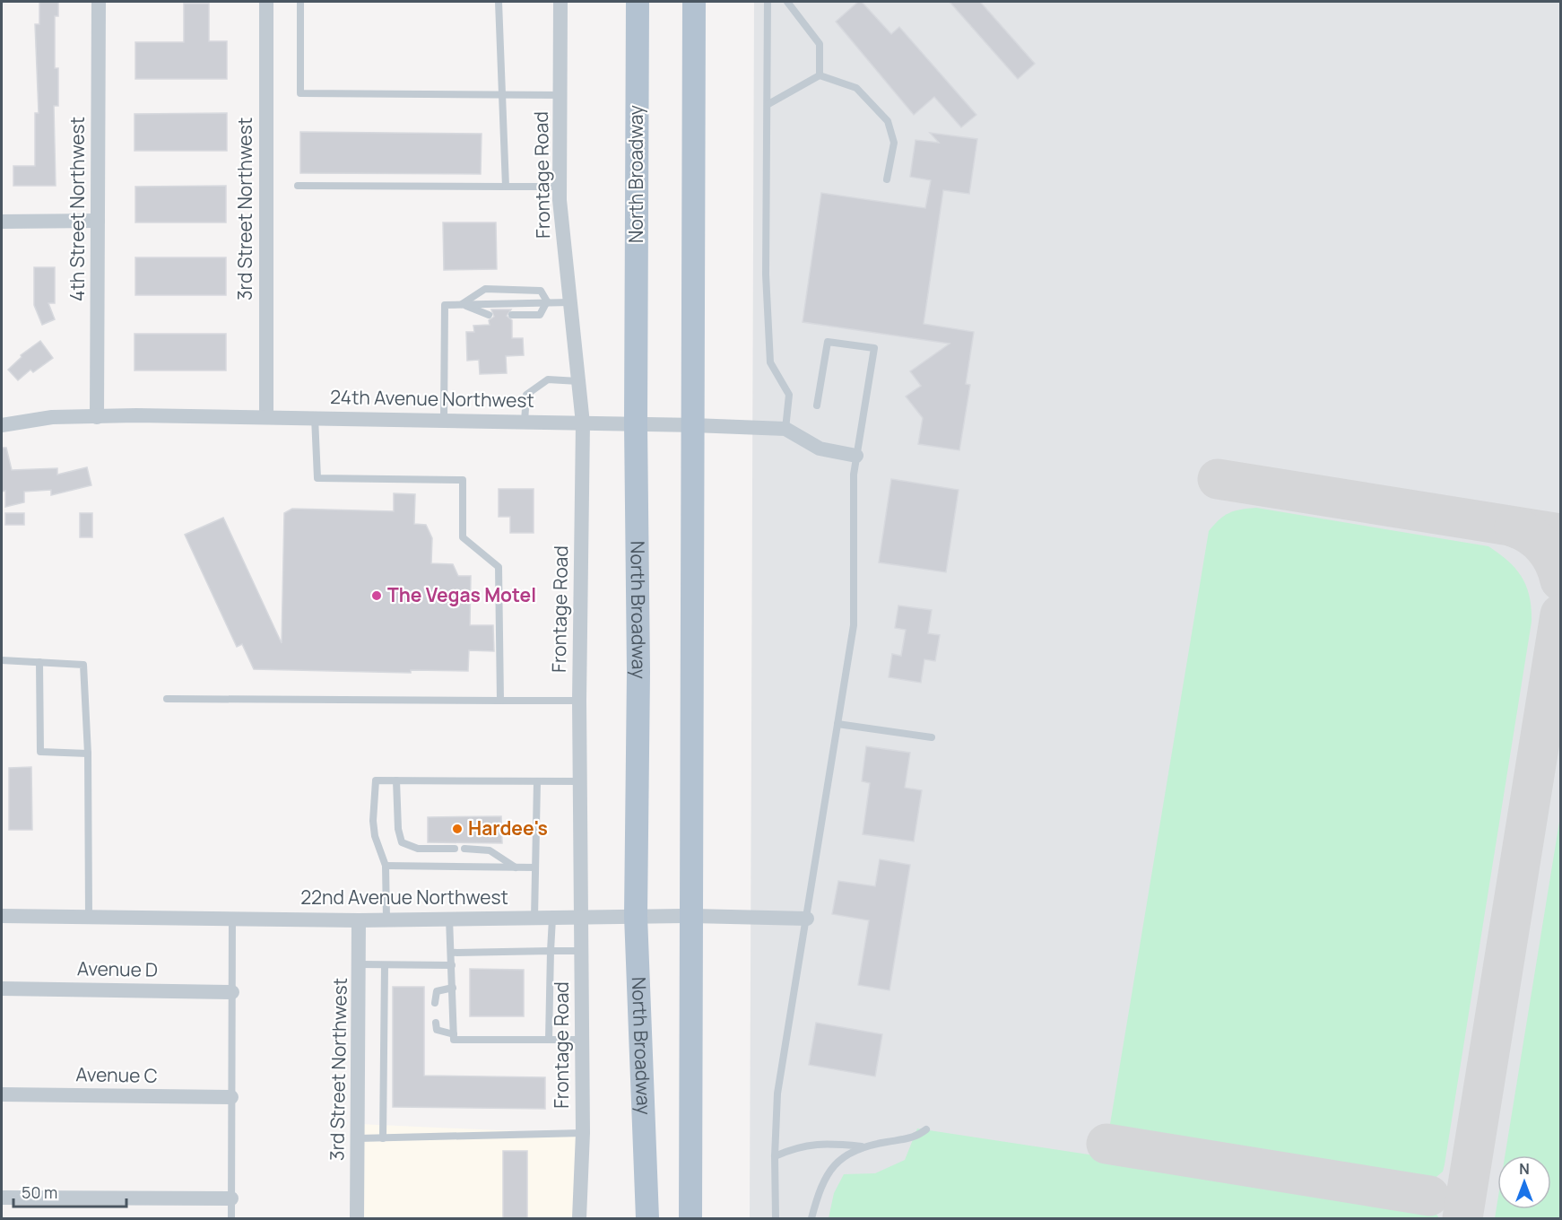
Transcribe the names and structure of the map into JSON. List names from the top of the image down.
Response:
{
  "streets": {
    "main road": ["North Broadway"],
    "street": [
      "Frontage Road",
      "4th Street Northwest",
      "3rd Street Northwest",
      "24th Avenue Northwest",
      "22nd Avenue Northwest",
      "Avenue D",
      "Avenue C"
    ]
  },
  "crossings": [
    ["North Broadway", "24th Avenue Northwest"],
    ["North Broadway", "22nd Avenue Northwest"],
    ["Frontage Road", "24th Avenue Northwest"],
    ["Frontage Road", "22nd Avenue Northwest"],
    ["4th Street Northwest", "24th Avenue Northwest"],
    ["3rd Street Northwest", "24th Avenue Northwest"],
    ["3rd Street Northwest", "22nd Avenue Northwest"]
  ],
  "places": ["The Vegas Motel", "Hardee's"],
  "scale_bar": "50 m",
  "north": "top"
}
